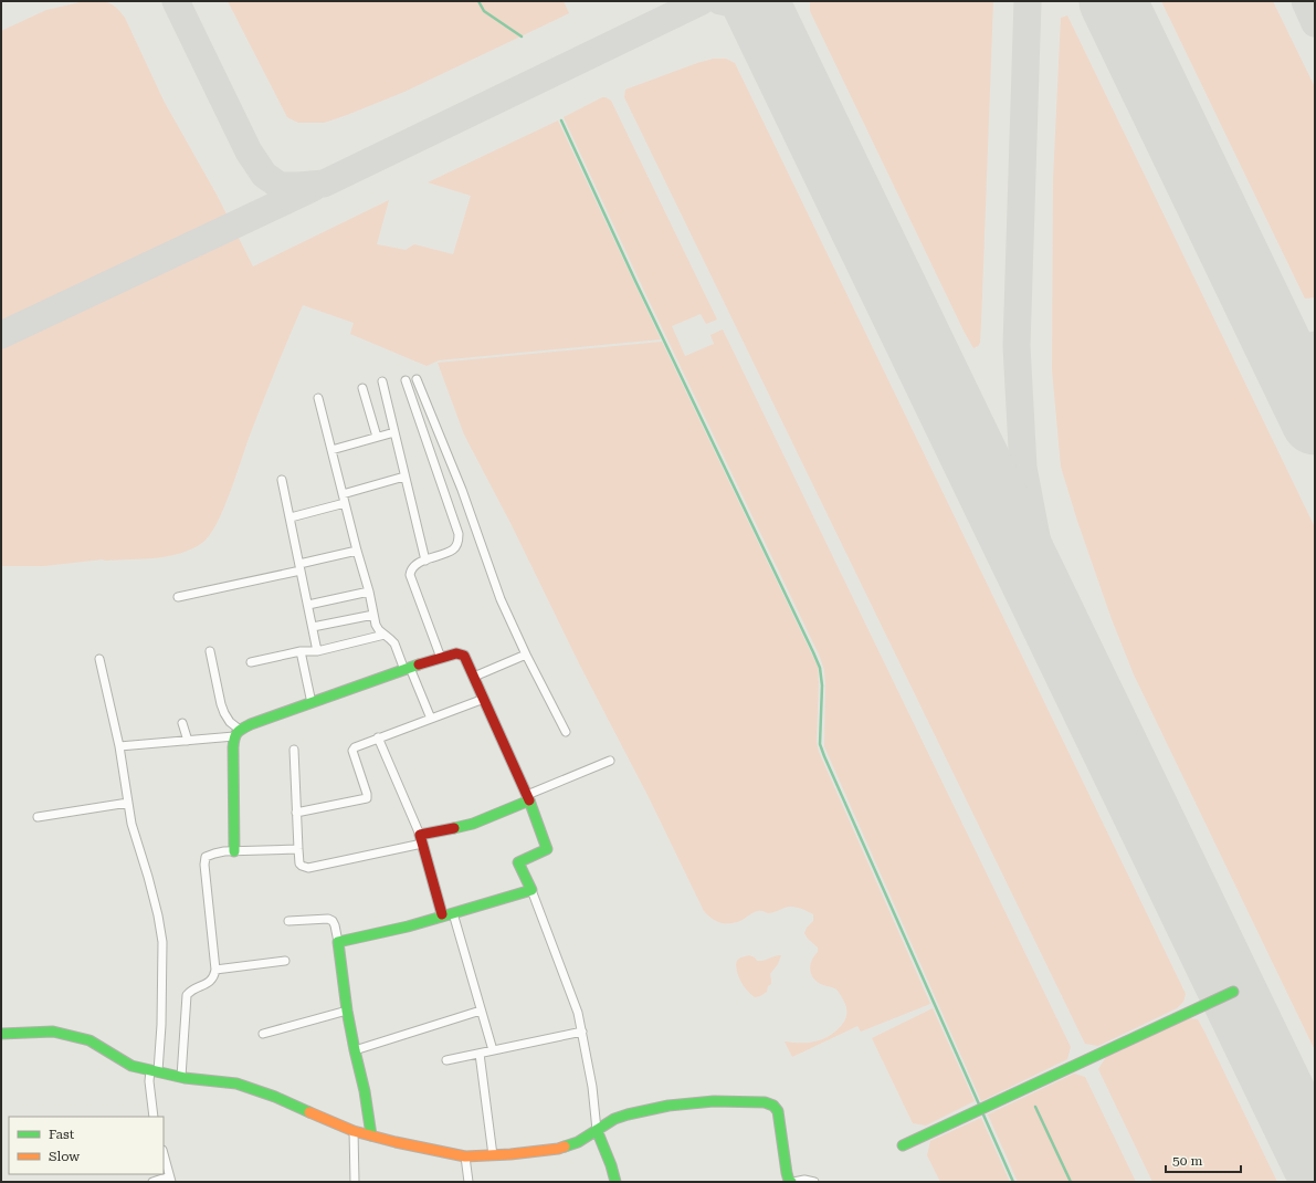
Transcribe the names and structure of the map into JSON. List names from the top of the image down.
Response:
{
  "legend": ["Fast", "Slow"],
  "scale_bar": "50 m"
}
